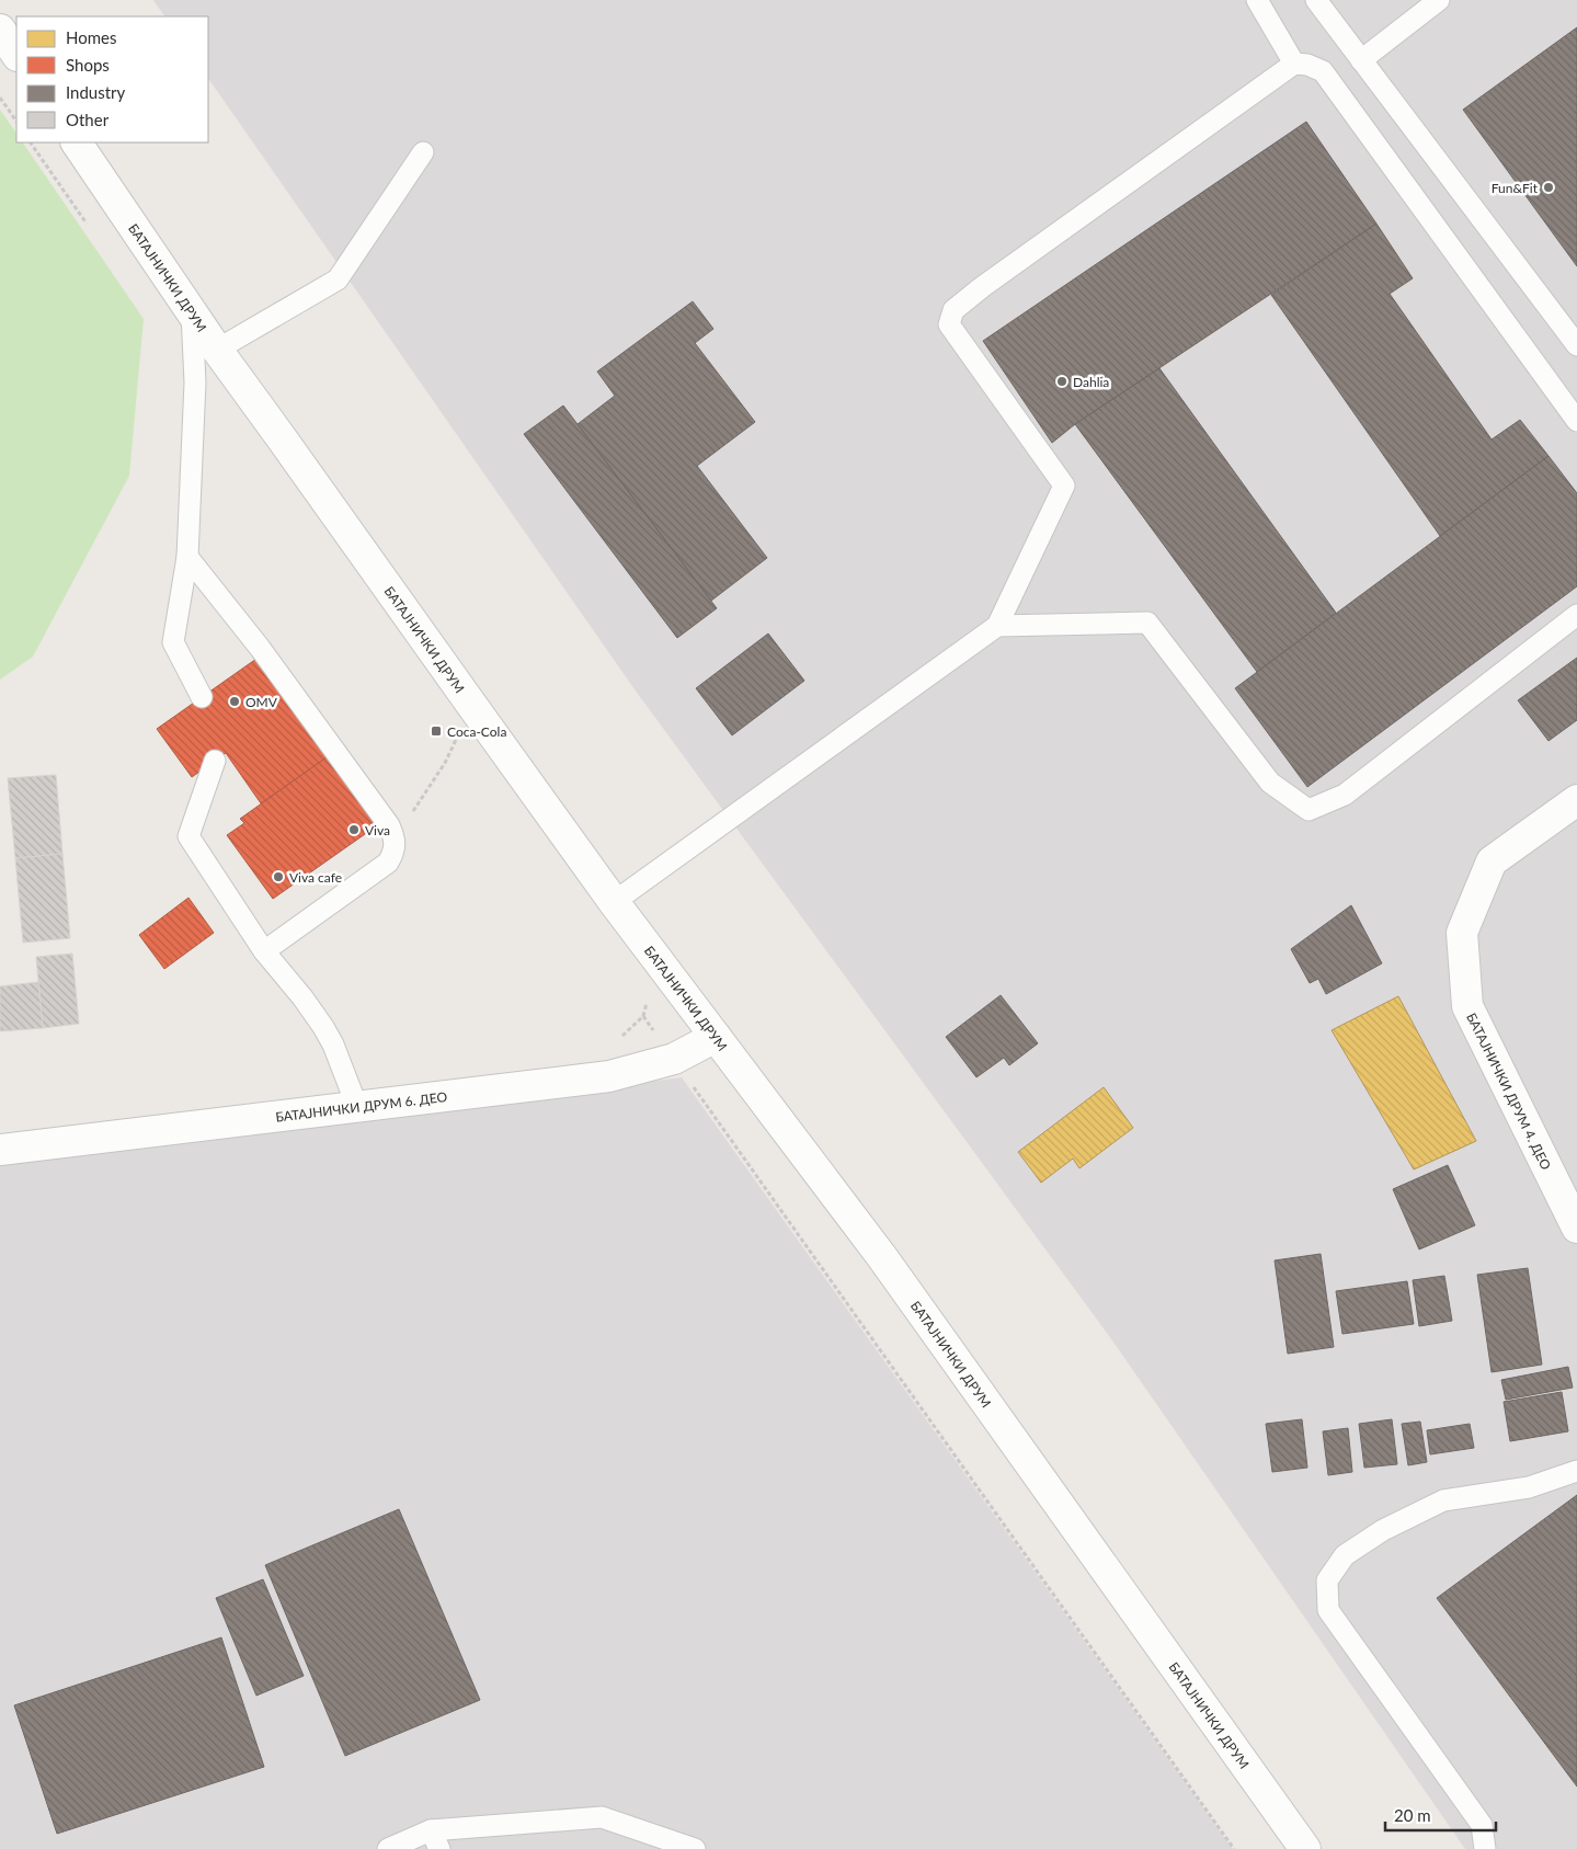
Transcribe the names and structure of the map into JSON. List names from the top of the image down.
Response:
{
  "streets": {
    "main road": ["БАТАЈНИЧКИ ДРУМ", "БАТАЈНИЧКИ ДРУМ 4. ДЕО", "БАТАЈНИЧКИ ДРУМ 6. ДЕО"]
  },
  "crossings": [
    ["БАТАЈНИЧКИ ДРУМ", "БАТАЈНИЧКИ ДРУМ 6. ДЕО"]
  ],
  "places": {
    "other": [
      "Fun&Fit",
      "Dahlia",
      "OMV",
      "Viva",
      "Viva cafe"
    ],
    "transit": ["Coca-Cola"]
  },
  "legend": [
    "Homes",
    "Shops",
    "Industry",
    "Other"
  ],
  "scale_bar": "20 m"
}
